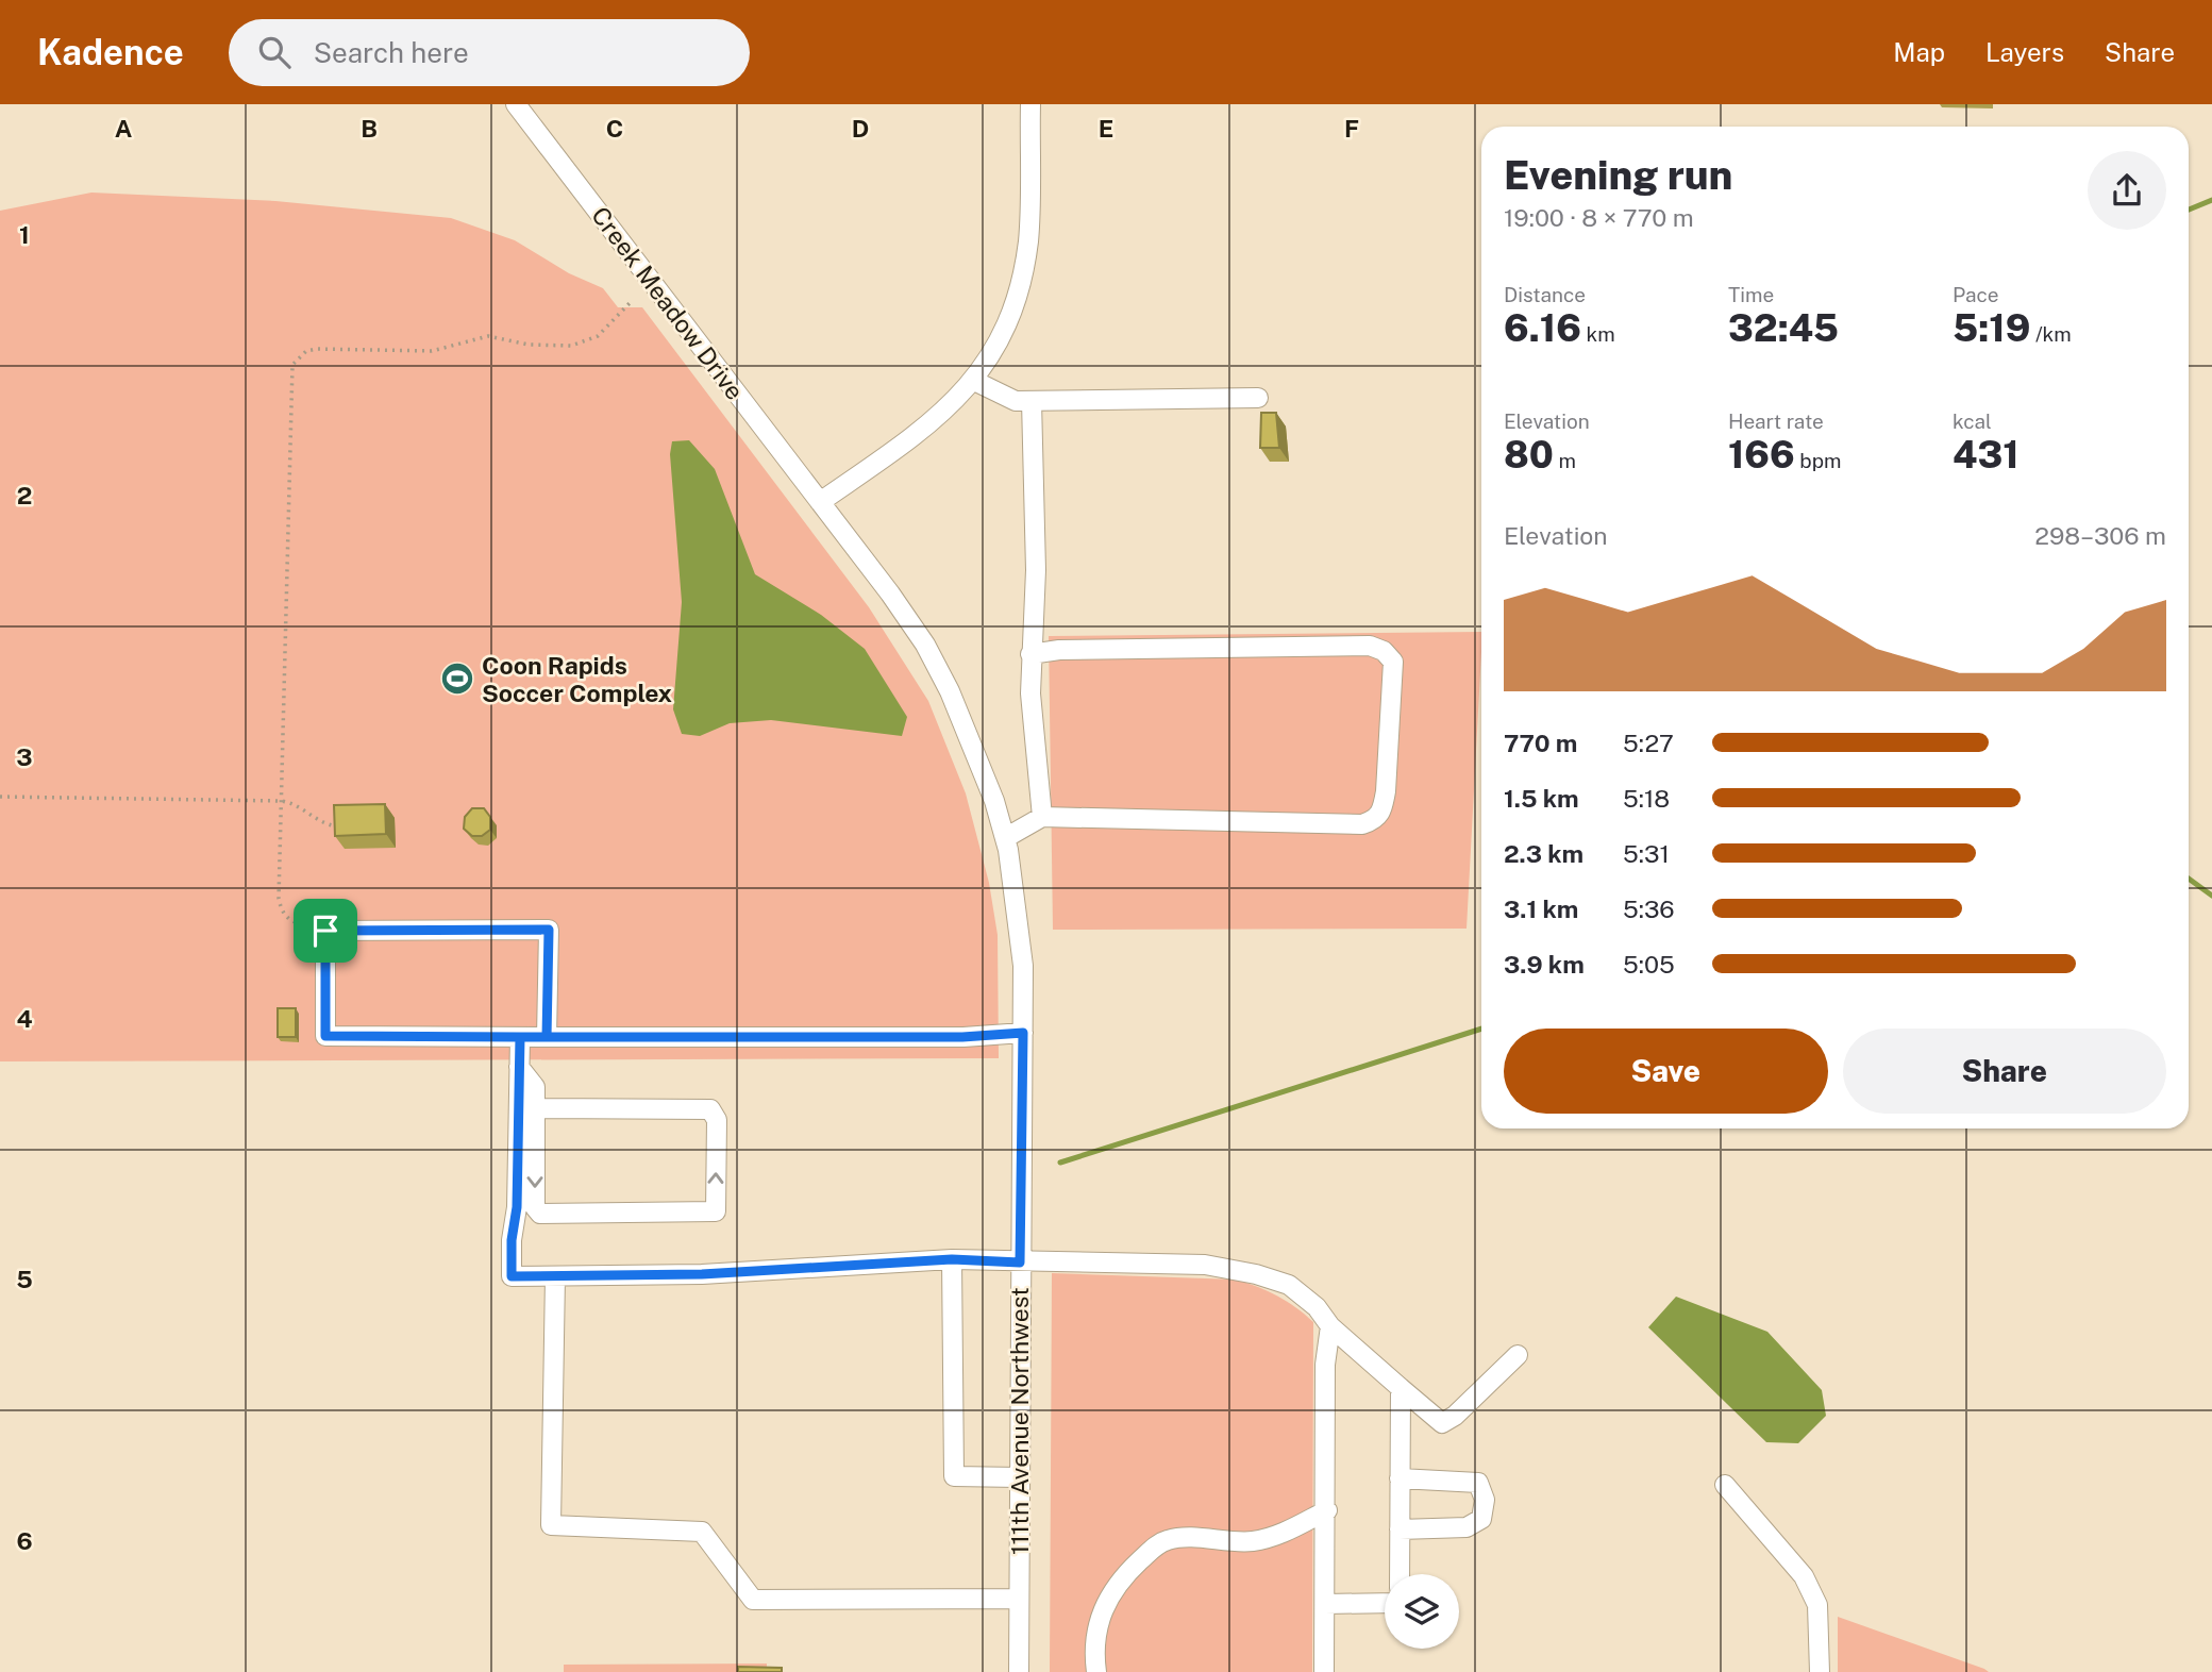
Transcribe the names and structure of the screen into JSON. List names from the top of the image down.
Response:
{
  "streets": {
    "street": ["Creek Meadow Drive", "111th Avenue Northwest"]
  },
  "crossings": [
    ["Creek Meadow Drive", "111th Avenue Northwest"]
  ],
  "places": {
    "sports": ["Coon Rapids Soccer Complex"]
  },
  "page": {
    "header": "Kadence",
    "search": "Search here",
    "nav": ["Map", "Layers", "Share"],
    "heading": ["Evening run", "19:00 · 8 × 770 m"],
    "stats": [
      ["Distance", "6.16 km"],
      ["Time", "32:45"],
      ["Pace", "5:19 /km"],
      ["Elevation", "80 m"],
      ["Heart rate", "166 bpm"],
      ["kcal", "431"]
    ],
    "chart": ["Elevation", "298–306 m"],
    "list": [
      {
        "name": "770 m",
        "note": "5:27"
      },
      {
        "name": "1.5 km",
        "note": "5:18"
      },
      {
        "name": "2.3 km",
        "note": "5:31"
      },
      {
        "name": "3.1 km",
        "note": "5:36"
      },
      {
        "name": "3.9 km",
        "note": "5:05"
      }
    ],
    "buttons": ["Save", "Share"]
  },
  "grid": {
    "columns": [
      "A",
      "B",
      "C",
      "D",
      "E",
      "F"
    ],
    "rows": [
      "1",
      "2",
      "3",
      "4",
      "5",
      "6"
    ]
  }
}
